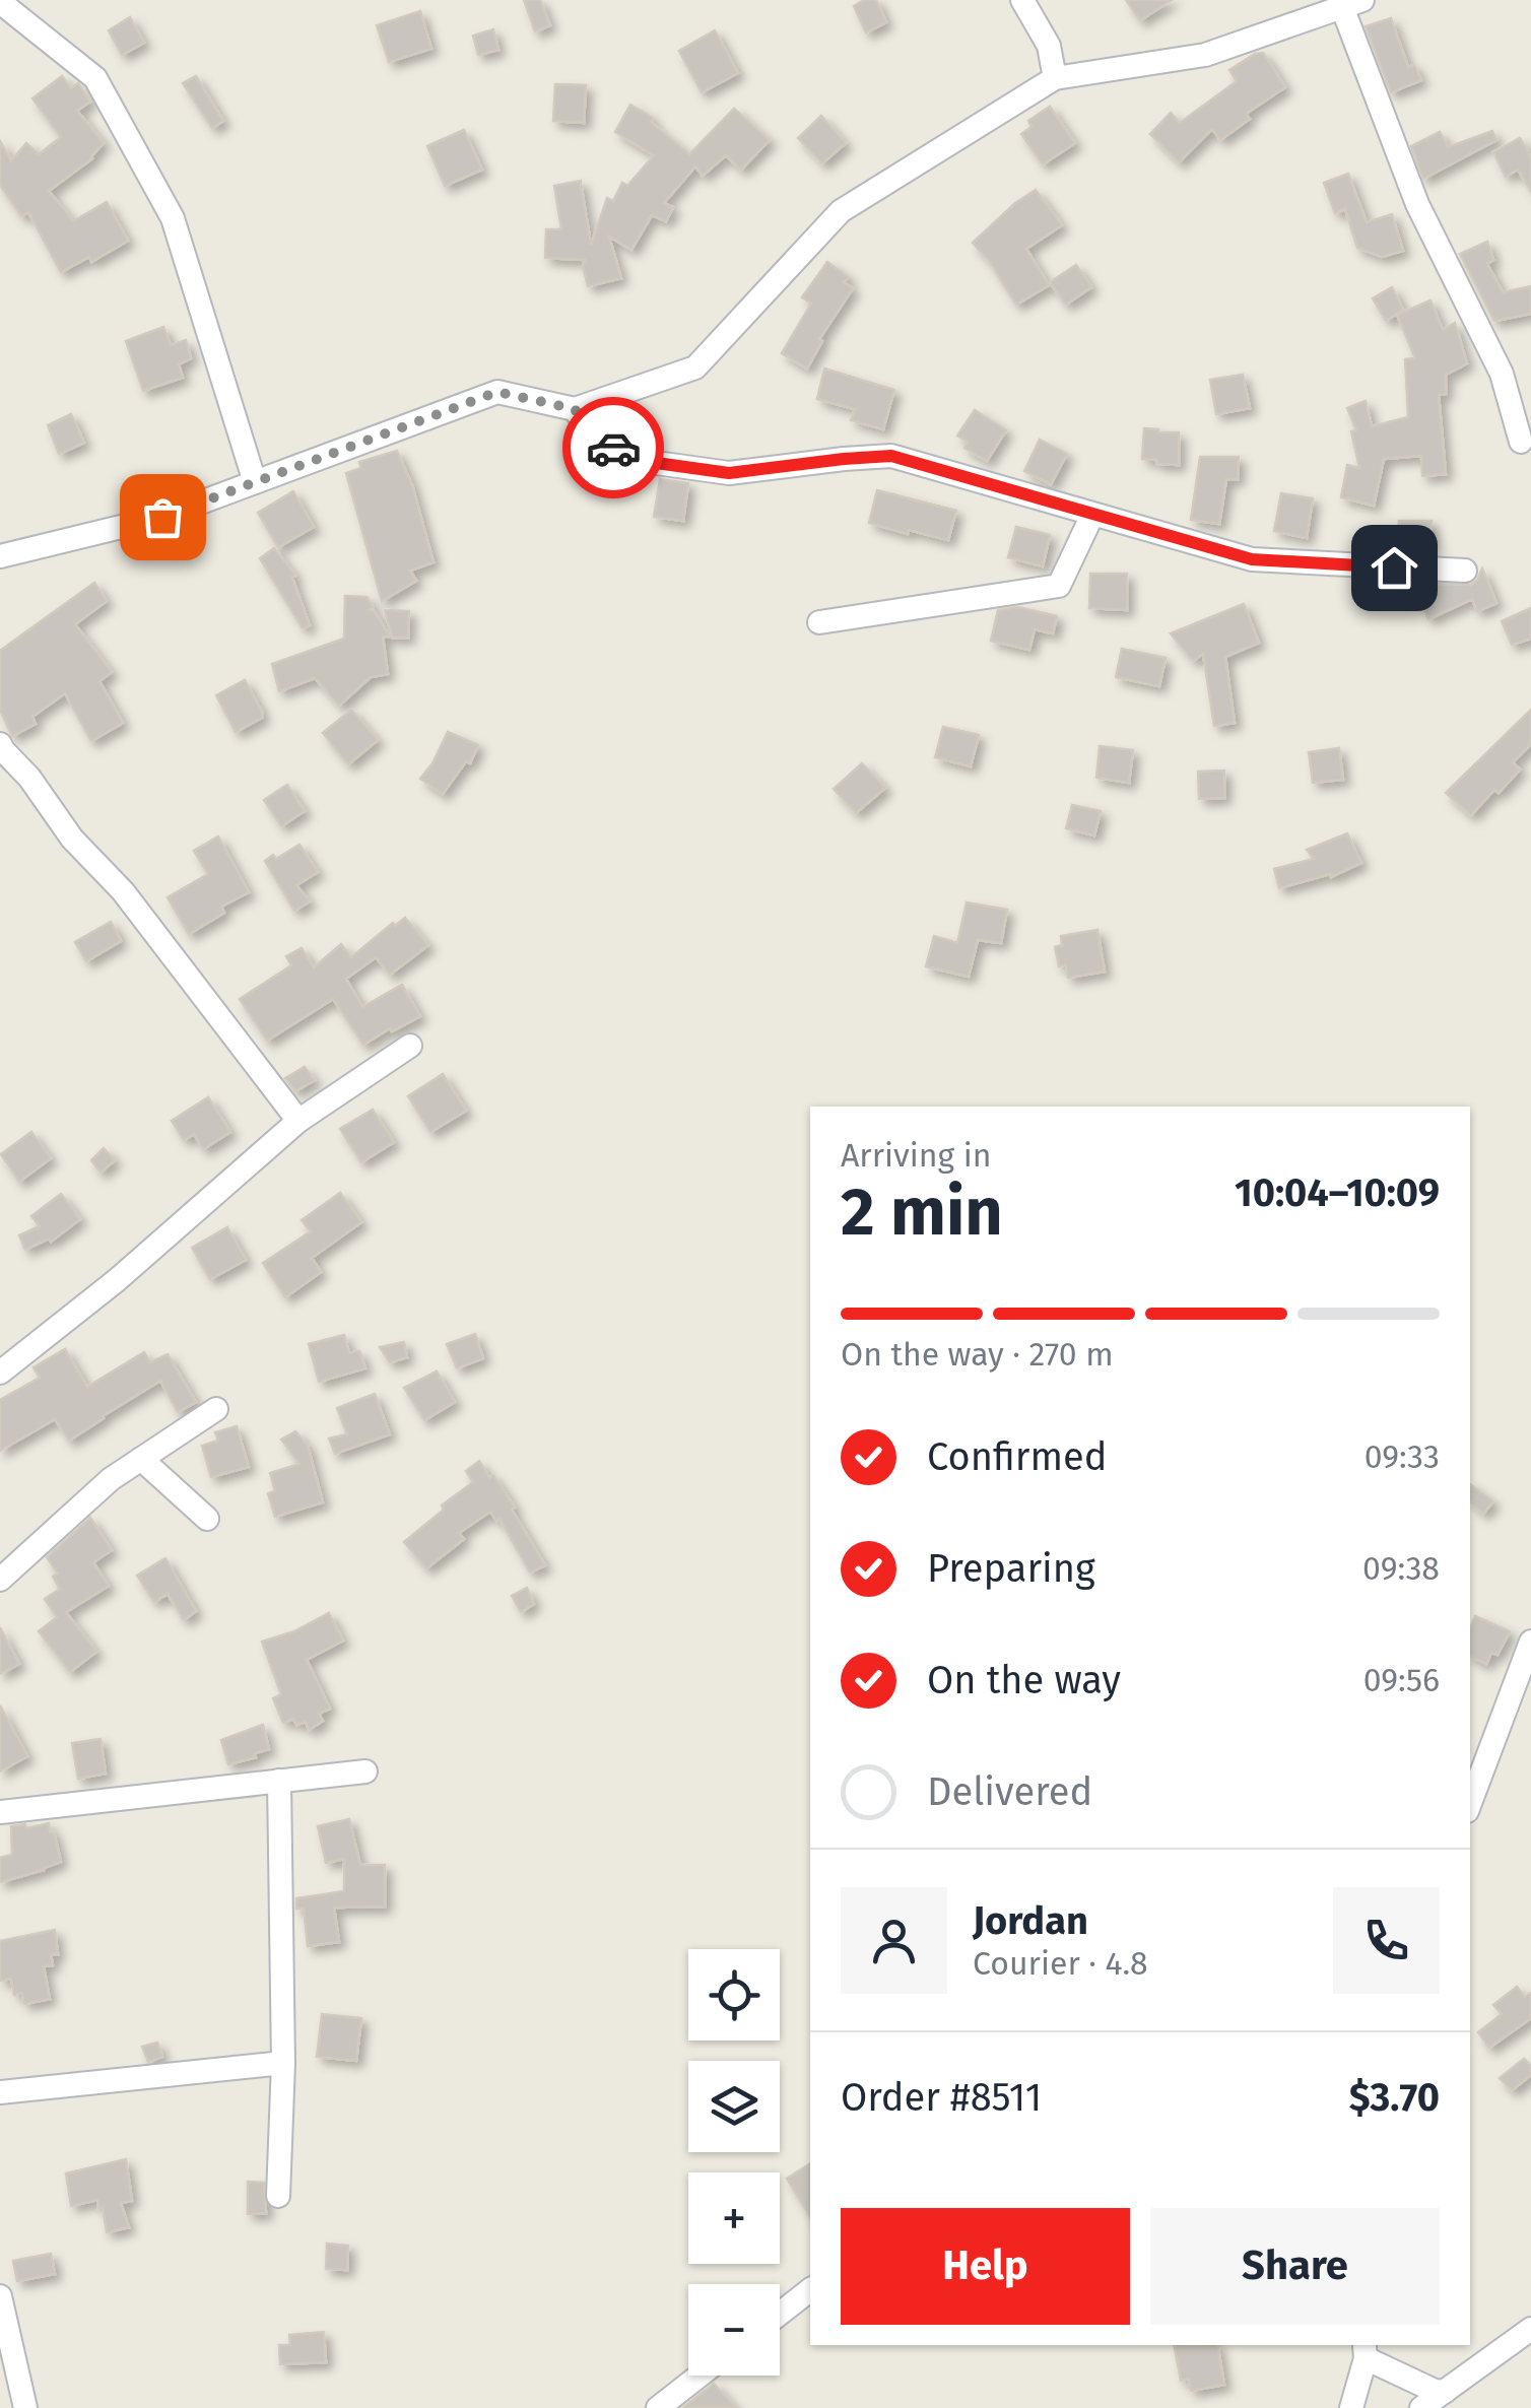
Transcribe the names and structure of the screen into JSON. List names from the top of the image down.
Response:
{
  "page": {
    "heading": ["2 min", "Arriving in", "10:04–10:09"],
    "panel": [
      "Jordan",
      "Courier · 4.8",
      "Order #8511",
      "$3.70"
    ],
    "bar": "On the way · 270 m",
    "list": [
      ["Confirmed", "09:33"],
      ["Preparing", "09:38"],
      ["On the way", "09:56"],
      "Delivered"
    ],
    "map_buttons": ["+", "−"],
    "buttons": ["Help", "Share"]
  }
}
